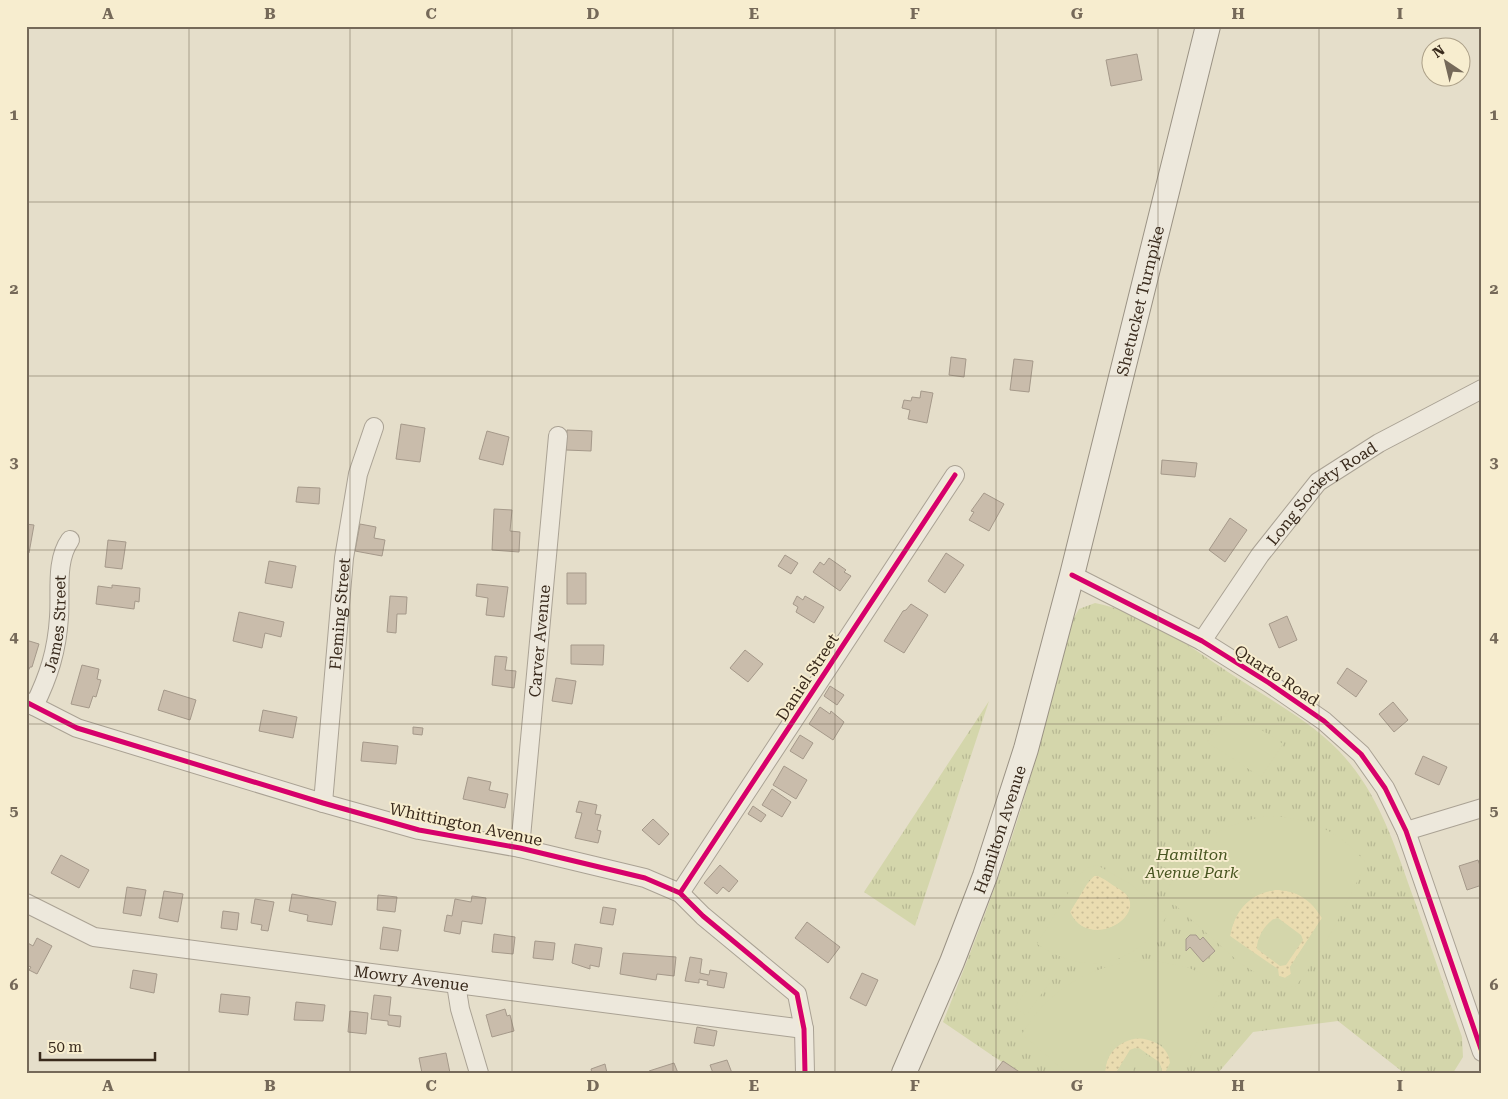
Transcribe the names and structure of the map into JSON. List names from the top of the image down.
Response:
{
  "streets": {
    "main road": ["Shetucket Turnpike", "Hamilton Avenue"],
    "street": [
      "Long Society Road",
      "Fleming Street",
      "James Street",
      "Carver Avenue",
      "Quarto Road",
      "Daniel Street",
      "Whittington Avenue",
      "Mowry Avenue"
    ]
  },
  "crossings": [
    ["Shetucket Turnpike", "Quarto Road"],
    ["Shetucket Turnpike", "Hamilton Avenue"],
    ["Long Society Road", "Quarto Road"],
    ["Fleming Street", "Whittington Avenue"],
    ["James Street", "Whittington Avenue"],
    ["Carver Avenue", "Whittington Avenue"],
    ["Quarto Road", "Hamilton Avenue"],
    ["Daniel Street", "Whittington Avenue"],
    ["Whittington Avenue", "Mowry Avenue"]
  ],
  "parks": ["Hamilton Avenue Park"],
  "scale_bar": "50 m",
  "north": "top left",
  "grid": {
    "columns": [
      "A",
      "B",
      "C",
      "D",
      "E",
      "F",
      "G",
      "H",
      "I"
    ],
    "rows": [
      "1",
      "2",
      "3",
      "4",
      "5",
      "6"
    ]
  }
}
